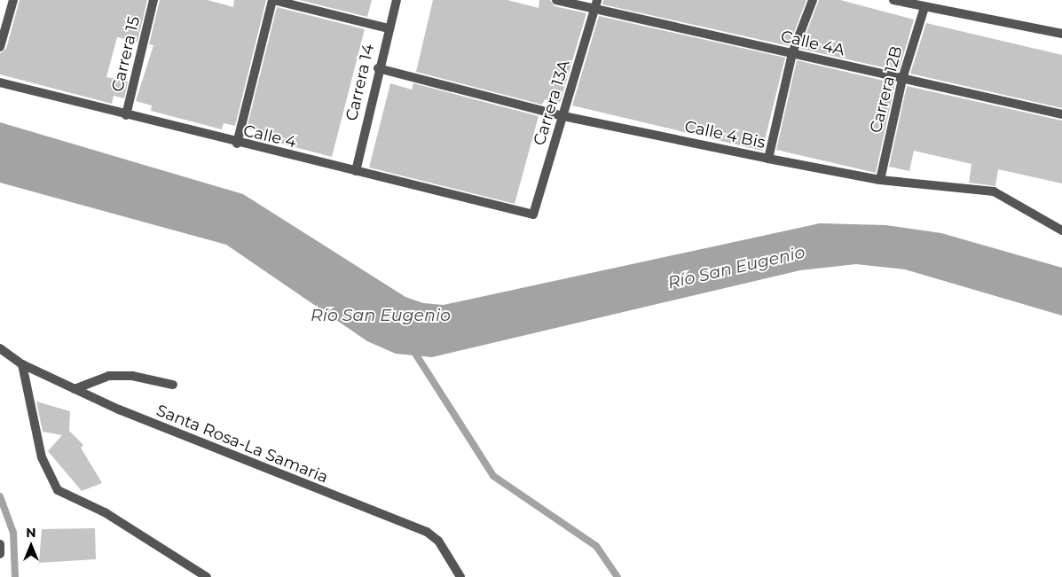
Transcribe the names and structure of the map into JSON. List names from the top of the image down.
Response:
{
  "streets": {
    "street": [
      "Calle 4A",
      "Carrera 15",
      "Carrera 14",
      "Carrera 12B",
      "Carrera 13A",
      "Calle 4 Bis",
      "Calle 4",
      "Santa Rosa-La Samaria"
    ]
  },
  "crossings": [
    ["Calle 4A", "Carrera 12B"],
    ["Calle 4A", "Carrera 13A"],
    ["Carrera 15", "Calle 4"],
    ["Carrera 14", "Calle 4 Bis"],
    ["Carrera 14", "Calle 4"],
    ["Carrera 12B", "Calle 4 Bis"],
    ["Carrera 13A", "Calle 4 Bis"],
    ["Carrera 13A", "Calle 4"]
  ],
  "water": ["Río San Eugenio"],
  "north": "top"
}
